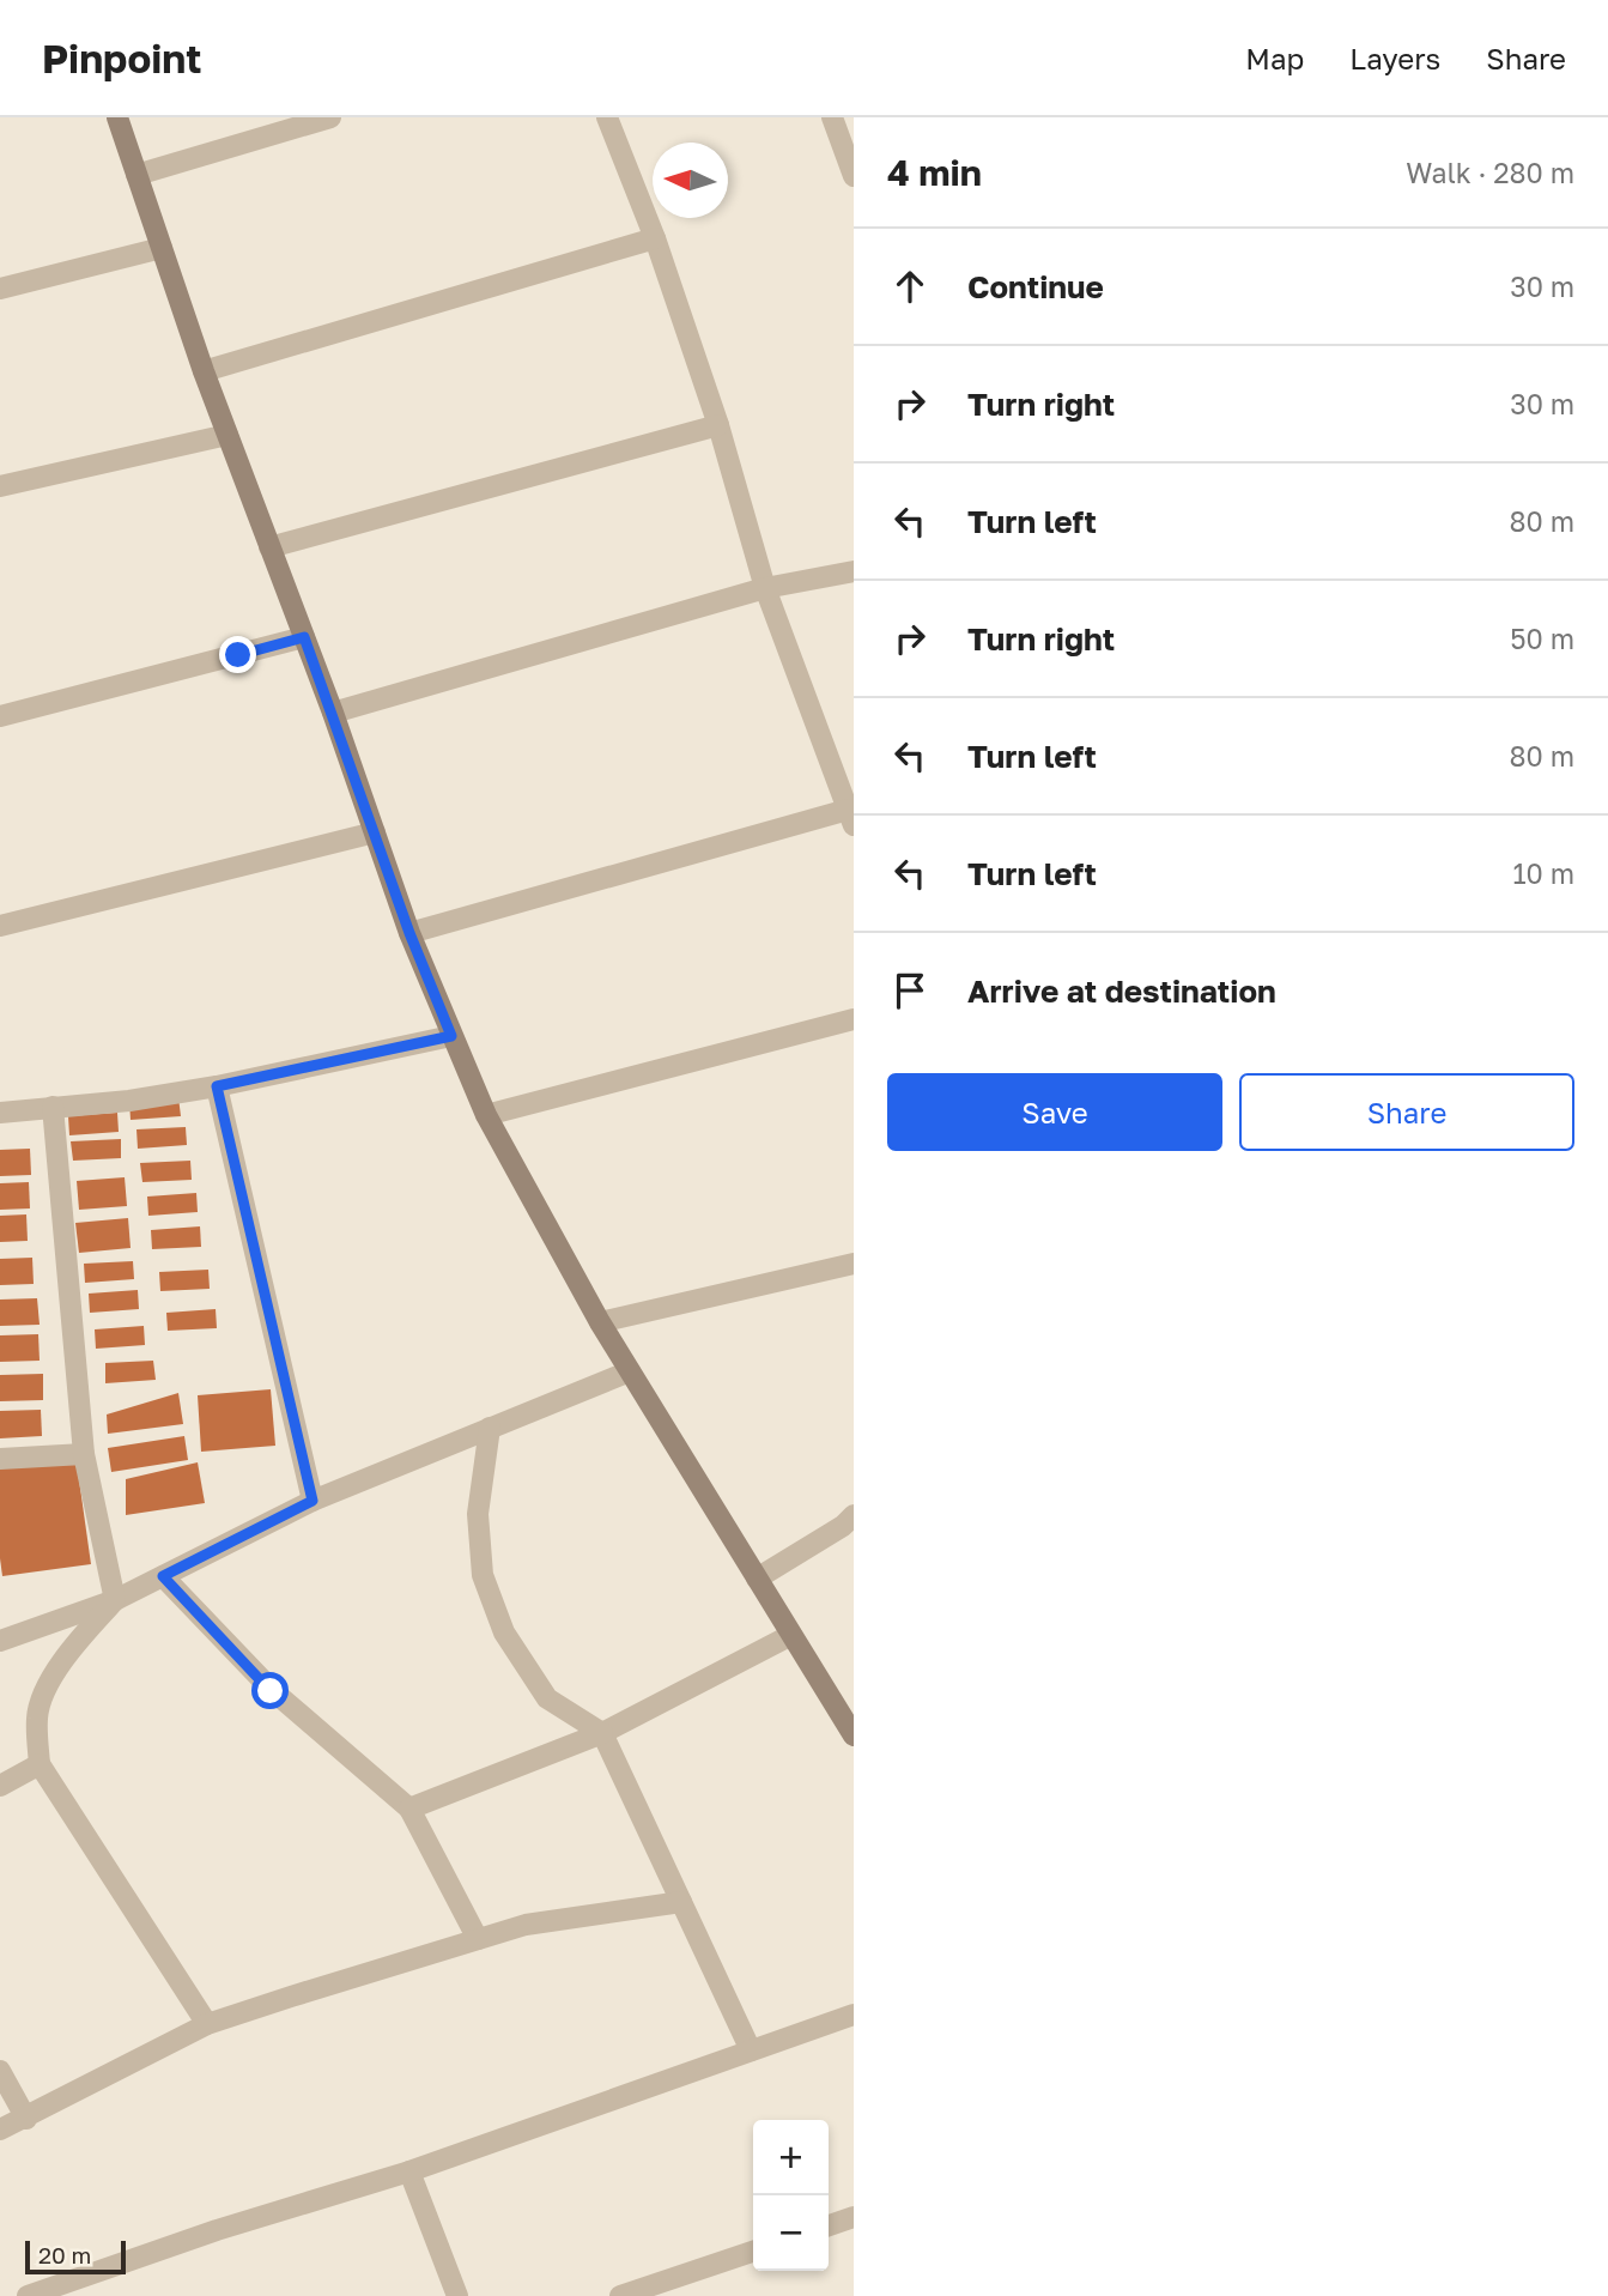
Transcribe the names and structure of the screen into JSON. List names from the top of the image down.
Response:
{
  "scale_bar": "20 m",
  "north": "left",
  "page": {
    "header": "Pinpoint",
    "nav": ["Map", "Layers", "Share"],
    "heading": ["4 min", "Walk · 280 m"],
    "list": [
      ["Continue", "30 m"],
      ["Turn right", "30 m"],
      ["Turn left", "80 m"],
      ["Turn right", "50 m"],
      ["Turn left", "80 m"],
      ["Turn left", "10 m"],
      "Arrive at destination"
    ],
    "buttons": ["Save", "Share"],
    "map_buttons": ["+", "−"],
    "scale": "20 m"
  }
}
